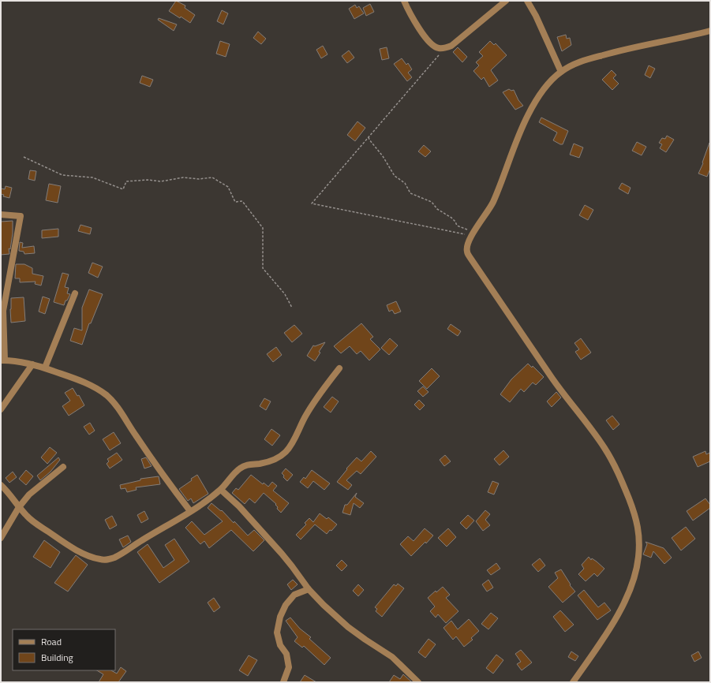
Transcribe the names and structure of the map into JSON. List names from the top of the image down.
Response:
{
  "legend": ["Road", "Building"]
}
